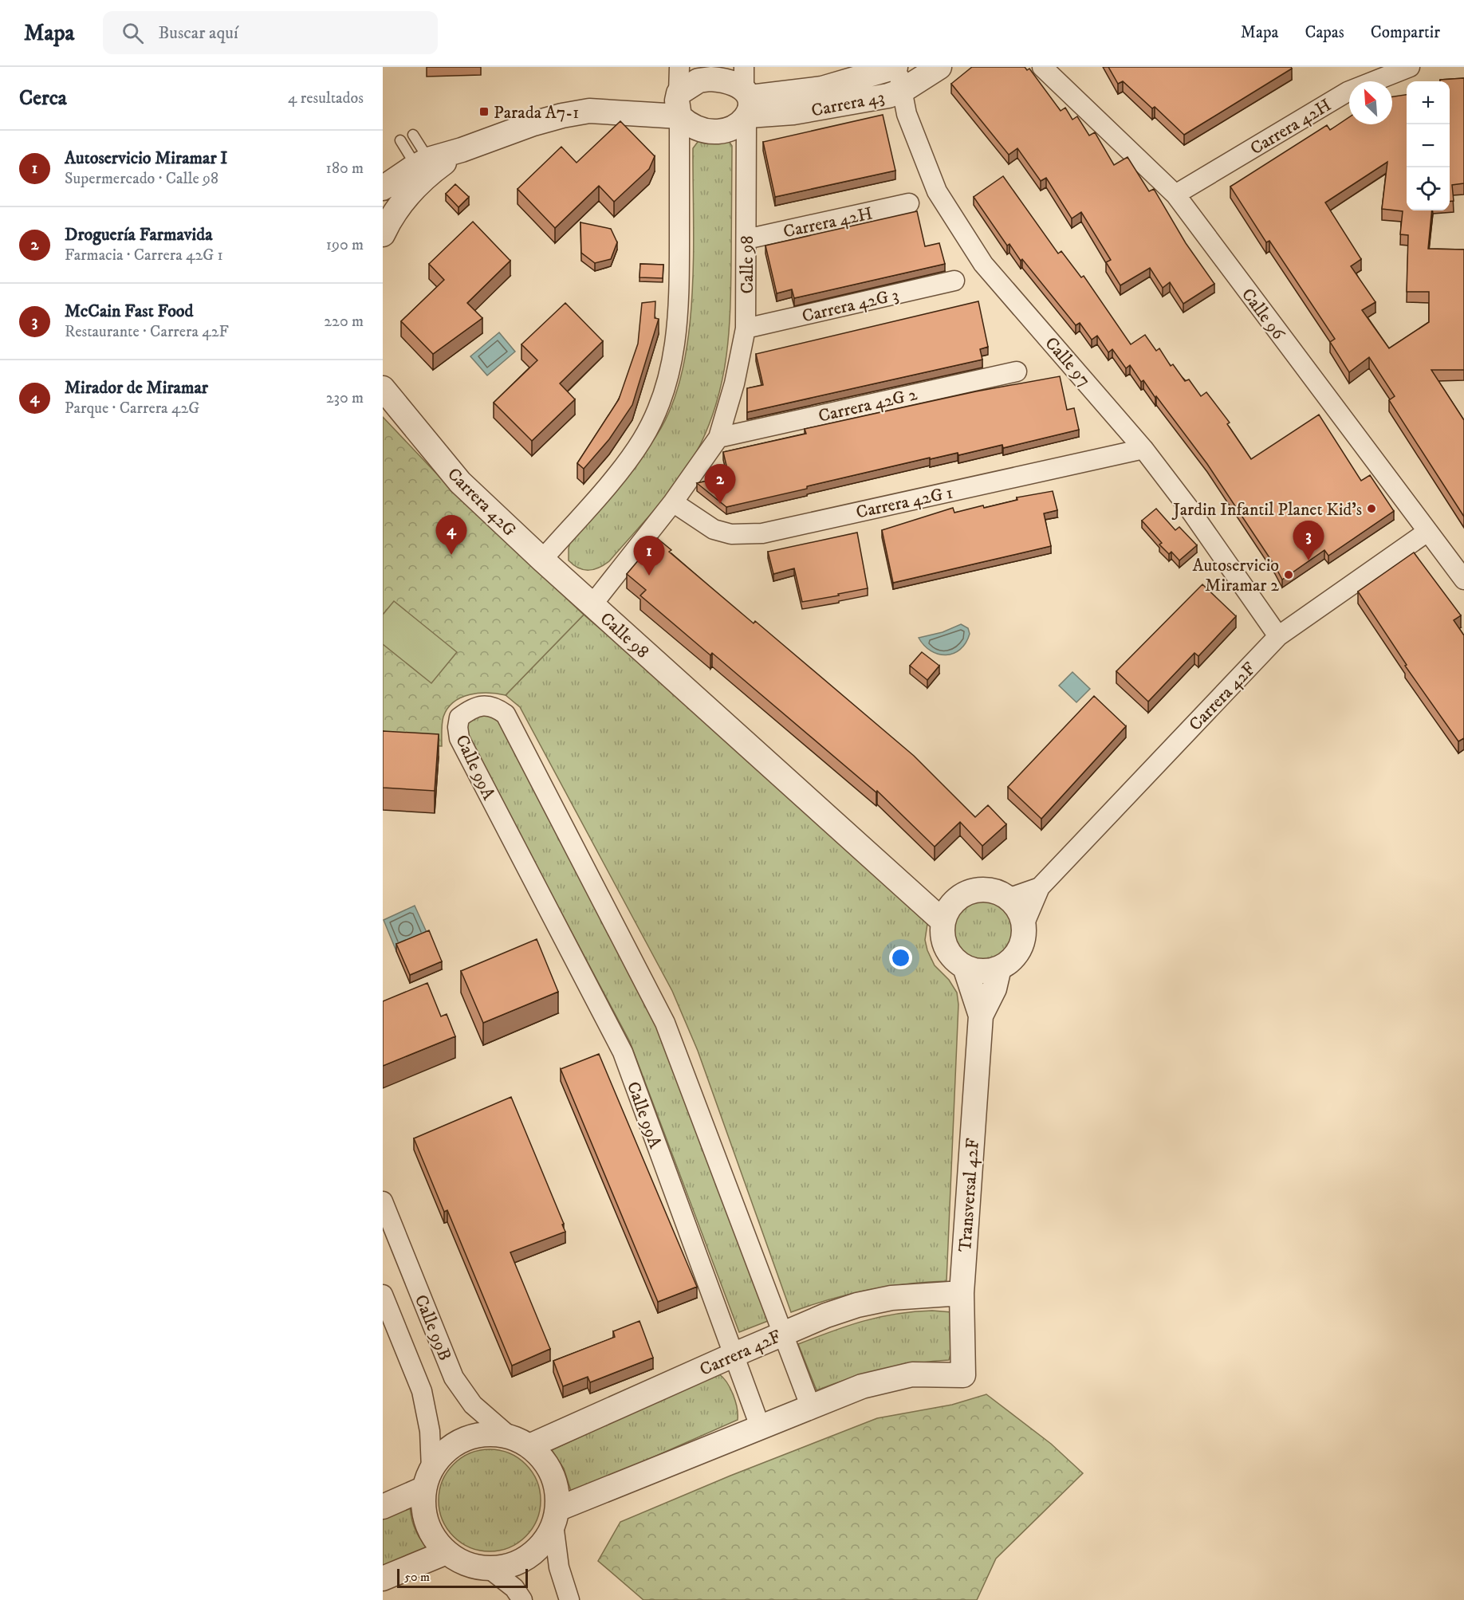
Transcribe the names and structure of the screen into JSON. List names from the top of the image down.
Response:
{
  "streets": {
    "street": [
      "Carrera 43",
      "Carrera 42H",
      "Calle 98",
      "Carrera 42G 3",
      "Calle 96",
      "Calle 97",
      "Carrera 42G 2",
      "Carrera 42G",
      "Carrera 42G 1",
      "Carrera 42F",
      "Calle 99A",
      "Transversal 42F",
      "Calle 99B"
    ]
  },
  "crossings": [
    ["Carrera 43", "Calle 98"],
    ["Carrera 43", "Calle 97"],
    ["Carrera 42H", "Calle 98"],
    ["Carrera 42H", "Calle 96"],
    ["Calle 98", "Carrera 42G 3"],
    ["Calle 98", "Carrera 42G 2"],
    ["Calle 98", "Carrera 42G"],
    ["Calle 98", "Carrera 42G 1"],
    ["Calle 98", "Carrera 42F"],
    ["Calle 98", "Transversal 42F"],
    ["Calle 96", "Carrera 42F"],
    ["Calle 97", "Carrera 42G 1"],
    ["Calle 97", "Carrera 42F"],
    ["Carrera 42F", "Calle 99A"],
    ["Carrera 42F", "Transversal 42F"],
    ["Carrera 42F", "Calle 99B"],
    ["Calle 99A", "Transversal 42F"]
  ],
  "places": {
    "transit": ["Parada A7-1"],
    "other": ["Jardin Infantil Planet Kid's", "Autoservicio Miramar 2"]
  },
  "scale_bar": "50 m",
  "north": "top left",
  "page": {
    "header": "Mapa",
    "search": "Buscar aquí",
    "nav": ["Mapa", "Capas", "Compartir"],
    "heading": ["Cerca", "4 resultados"],
    "map_buttons": ["+", "−"],
    "list": [
      {
        "mark": "1",
        "name": "Autoservicio Miramar I",
        "note": "Supermercado · Calle 98",
        "value": "180 m"
      },
      {
        "mark": "2",
        "name": "Droguería Farmavida",
        "note": "Farmacia · Carrera 42G 1",
        "value": "190 m"
      },
      {
        "mark": "3",
        "name": "McCain Fast Food",
        "note": "Restaurante · Carrera 42F",
        "value": "220 m"
      },
      {
        "mark": "4",
        "name": "Mirador de Miramar",
        "note": "Parque · Carrera 42G",
        "value": "230 m"
      }
    ],
    "pins": [
      "2",
      "4",
      "3",
      "1"
    ],
    "scale": "50 m"
  }
}
